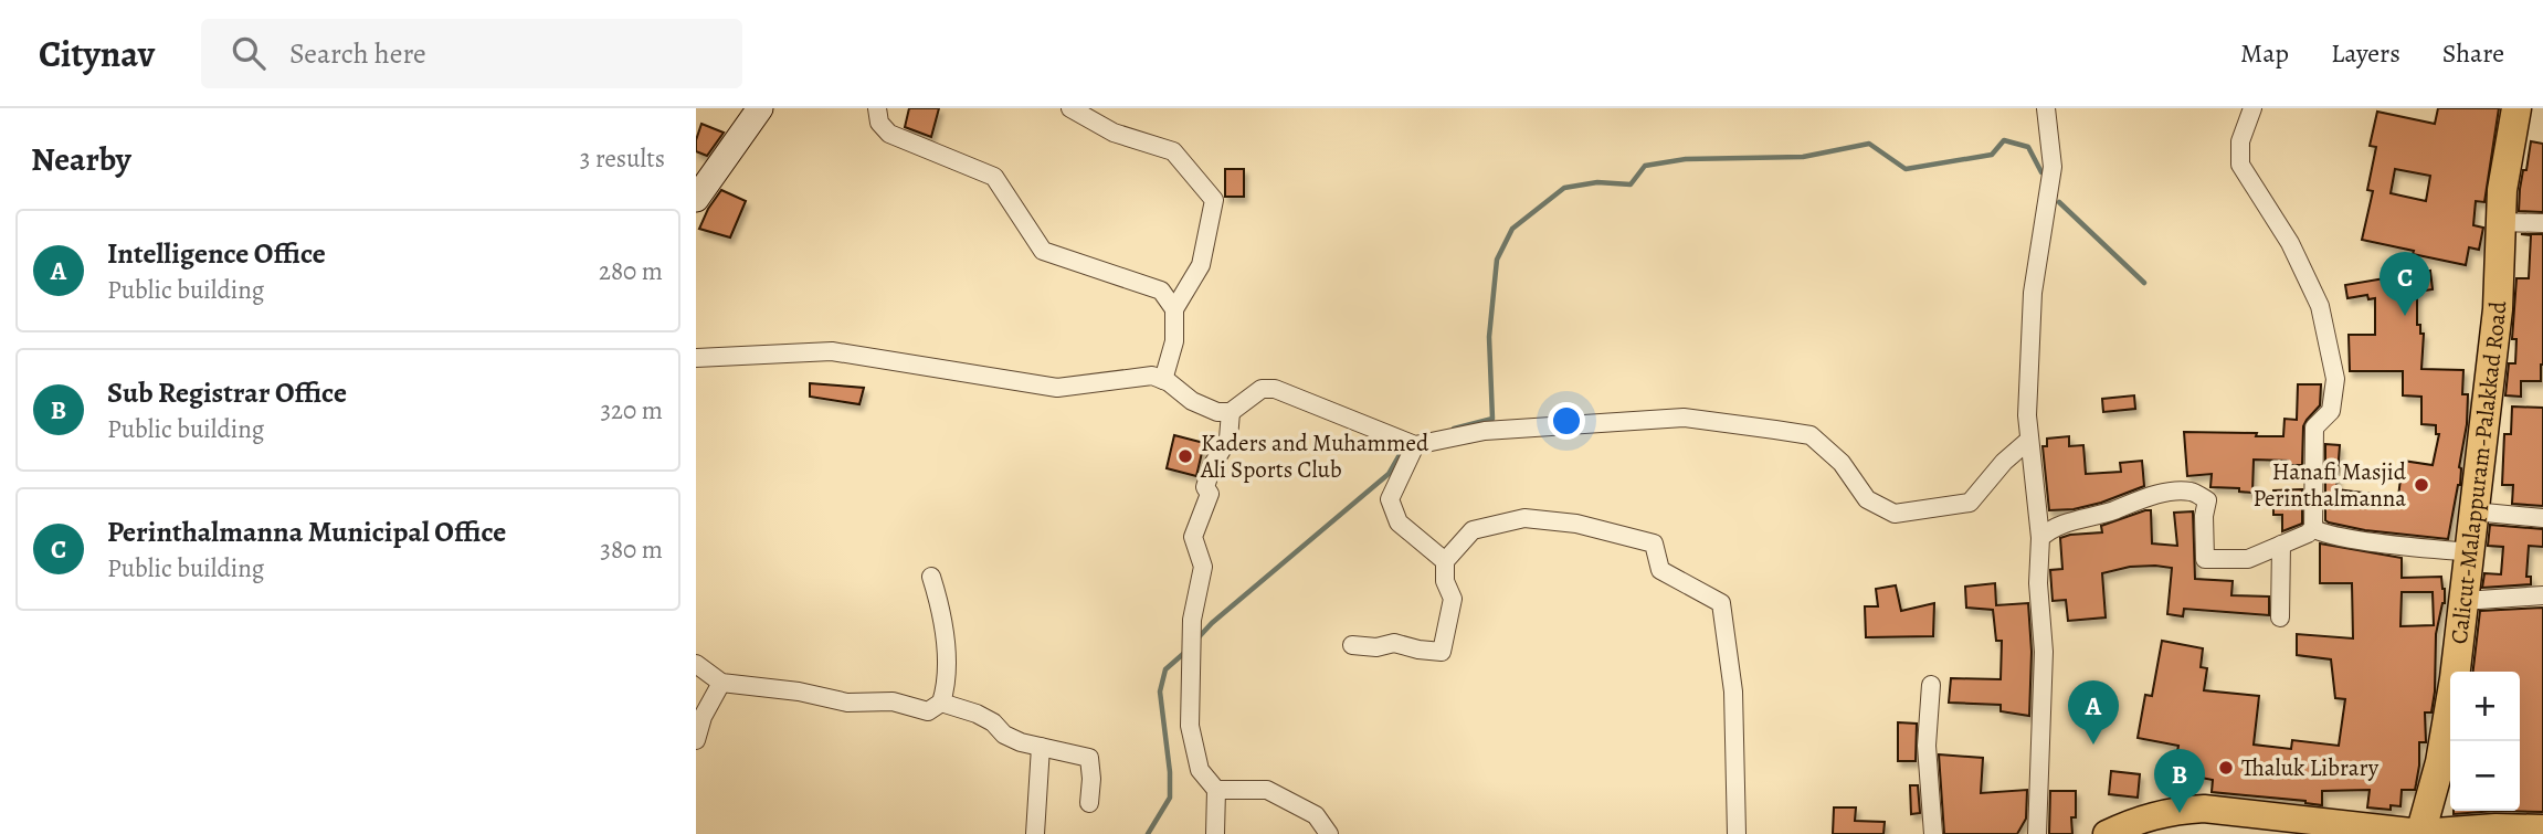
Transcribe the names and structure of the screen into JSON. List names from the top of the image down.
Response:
{
  "streets": {
    "highway": ["Calicut-Malappuram-Palakkad Road"]
  },
  "places": ["Kaders and Muhammed Ali Sports Club", "Hanafi Masjid Perinthalmanna", "Thaluk Library"],
  "page": {
    "header": "Citynav",
    "search": "Search here",
    "nav": ["Map", "Layers", "Share"],
    "heading": ["Nearby", "3 results"],
    "list": [
      {
        "mark": "A",
        "name": "Intelligence Office",
        "note": "Public building",
        "value": "280 m"
      },
      {
        "mark": "B",
        "name": "Sub Registrar Office",
        "note": "Public building",
        "value": "320 m"
      },
      {
        "mark": "C",
        "name": "Perinthalmanna Municipal Office",
        "note": "Public building",
        "value": "380 m"
      }
    ],
    "pins": ["C", "A", "B"],
    "map_buttons": ["+", "−"]
  }
}
